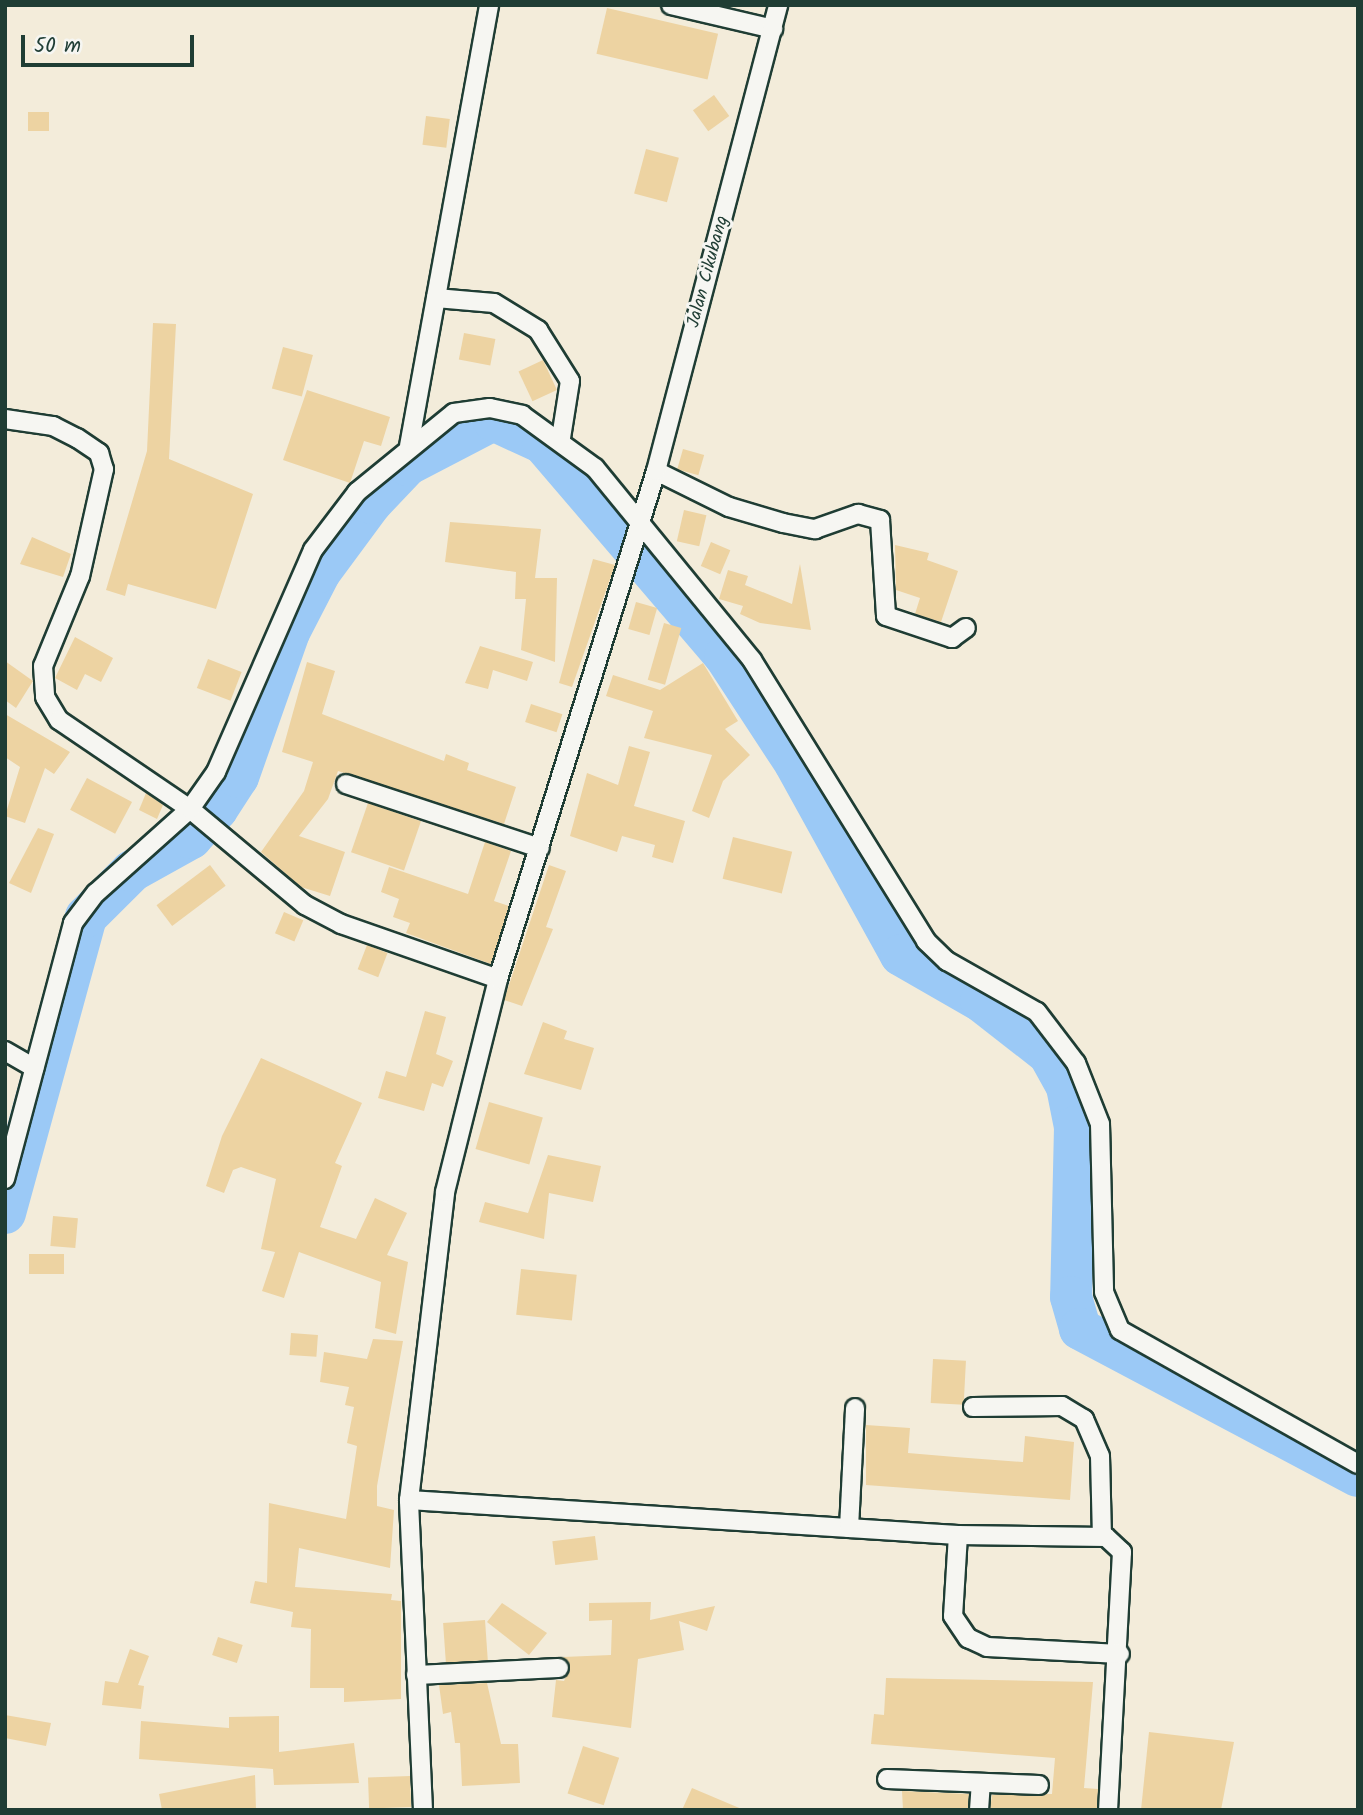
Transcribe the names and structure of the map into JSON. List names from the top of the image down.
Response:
{
  "streets": {
    "street": ["Jalan Cikubang"]
  },
  "scale_bar": "50 m"
}
